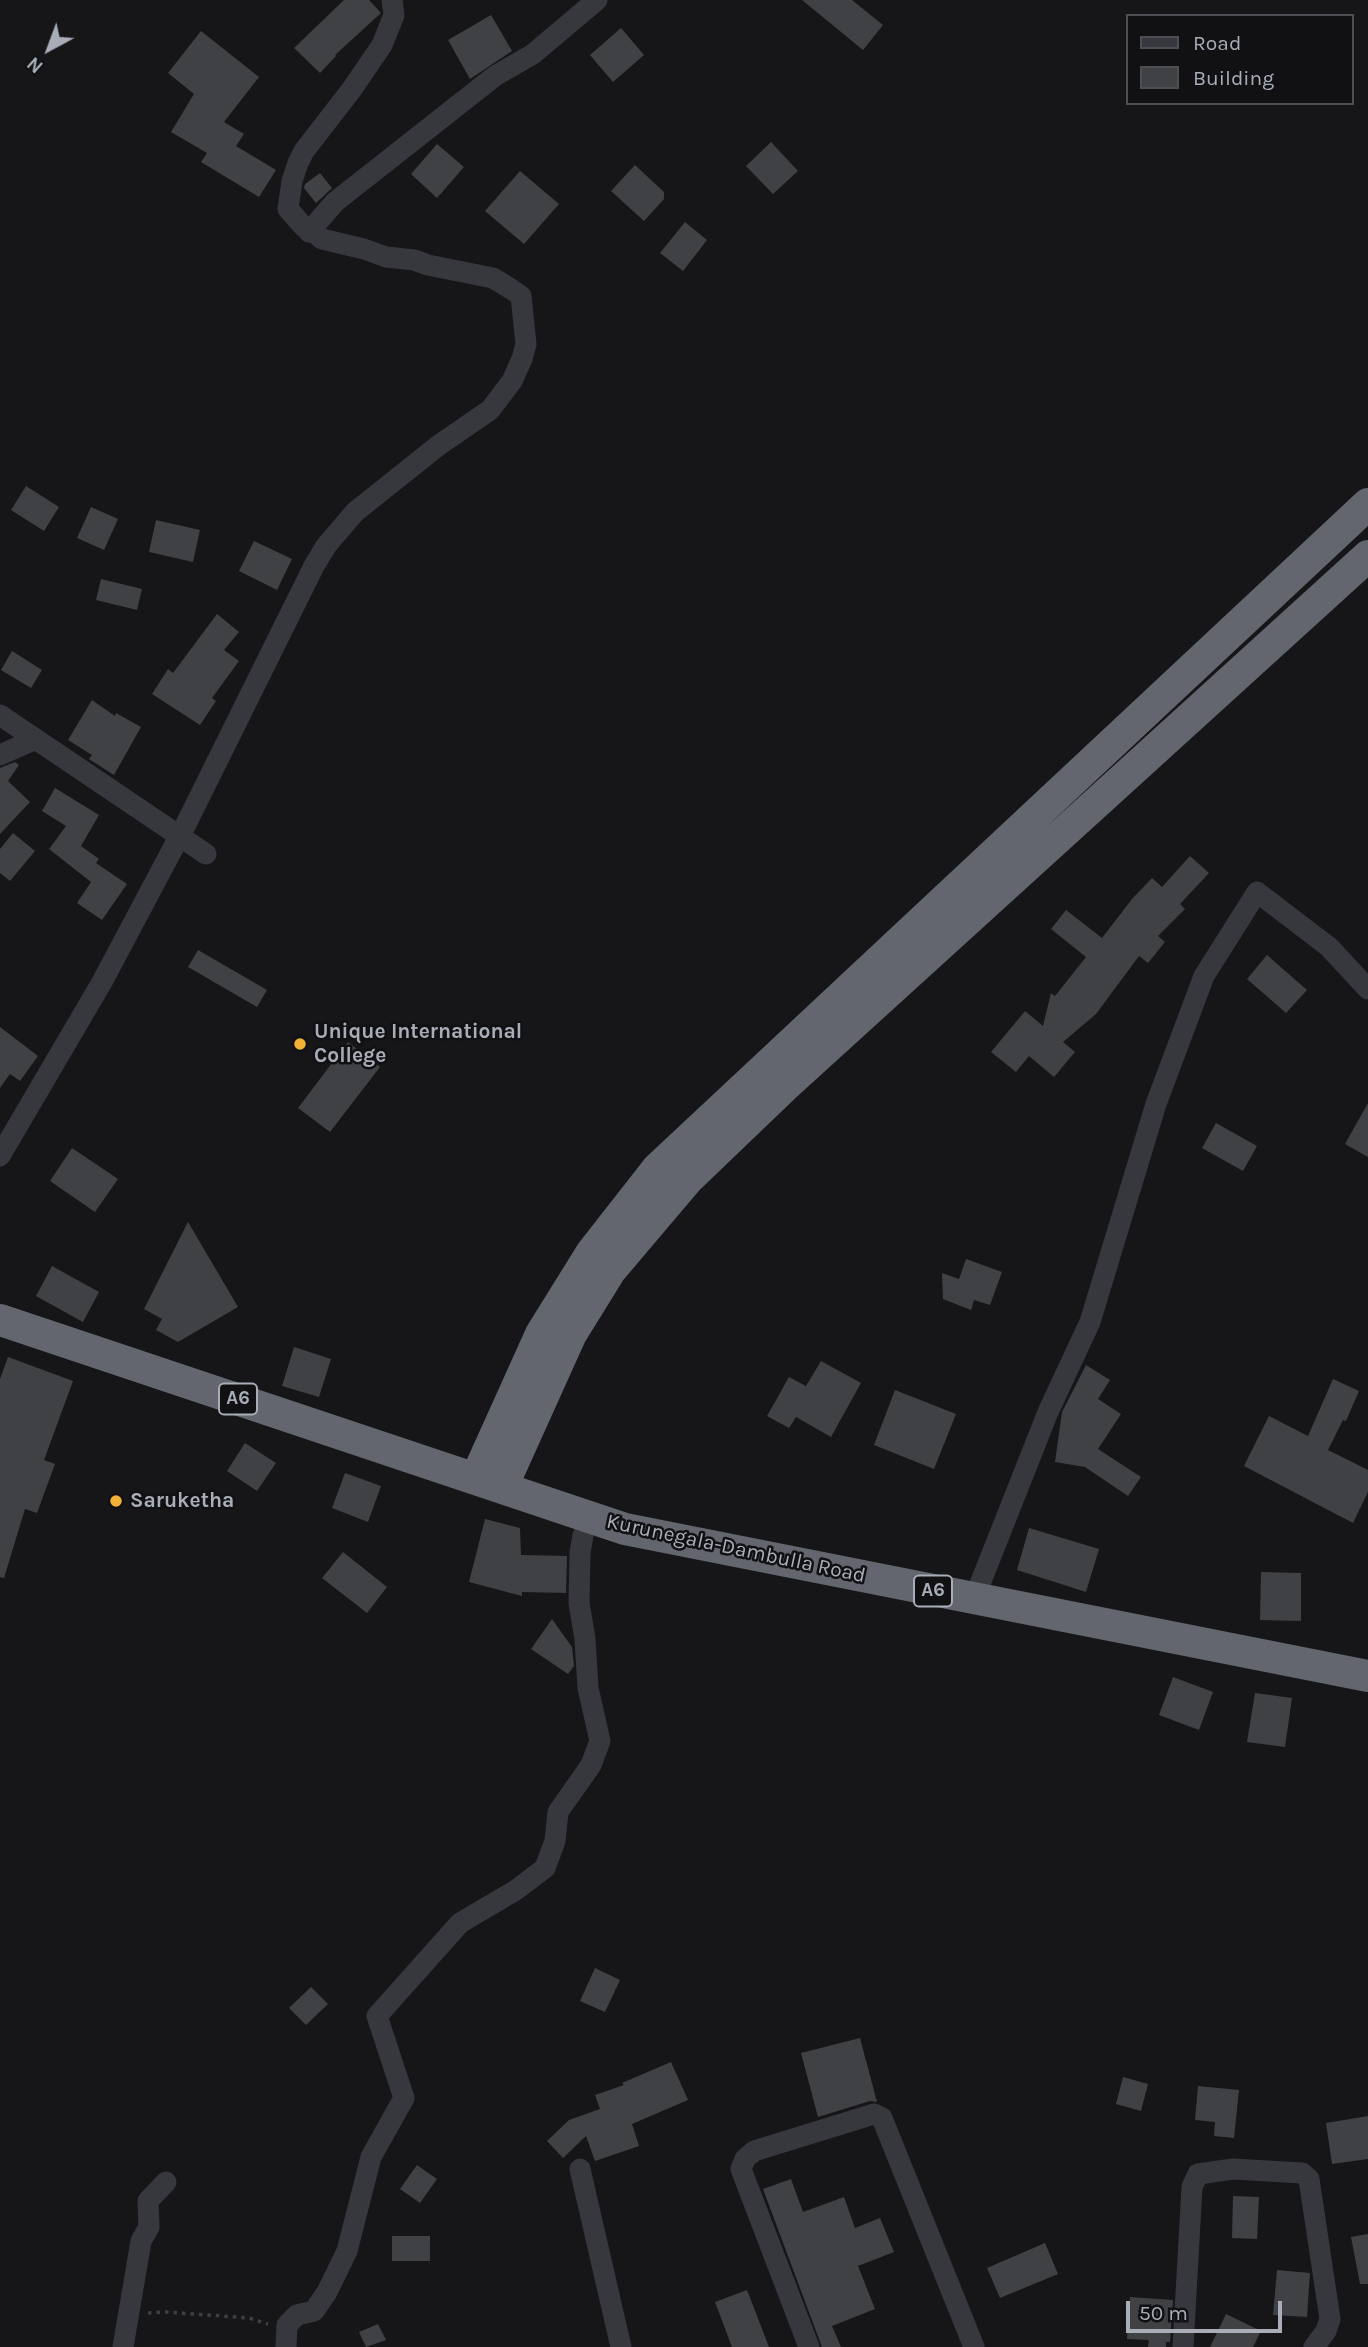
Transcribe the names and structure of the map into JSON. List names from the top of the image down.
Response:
{
  "streets": {
    "highway": ["A6", "Kurunegala-Dambulla Road"]
  },
  "places": ["Unique International College", "Saruketha"],
  "legend": ["Road", "Building"],
  "scale_bar": "50 m",
  "north": "bottom left"
}
